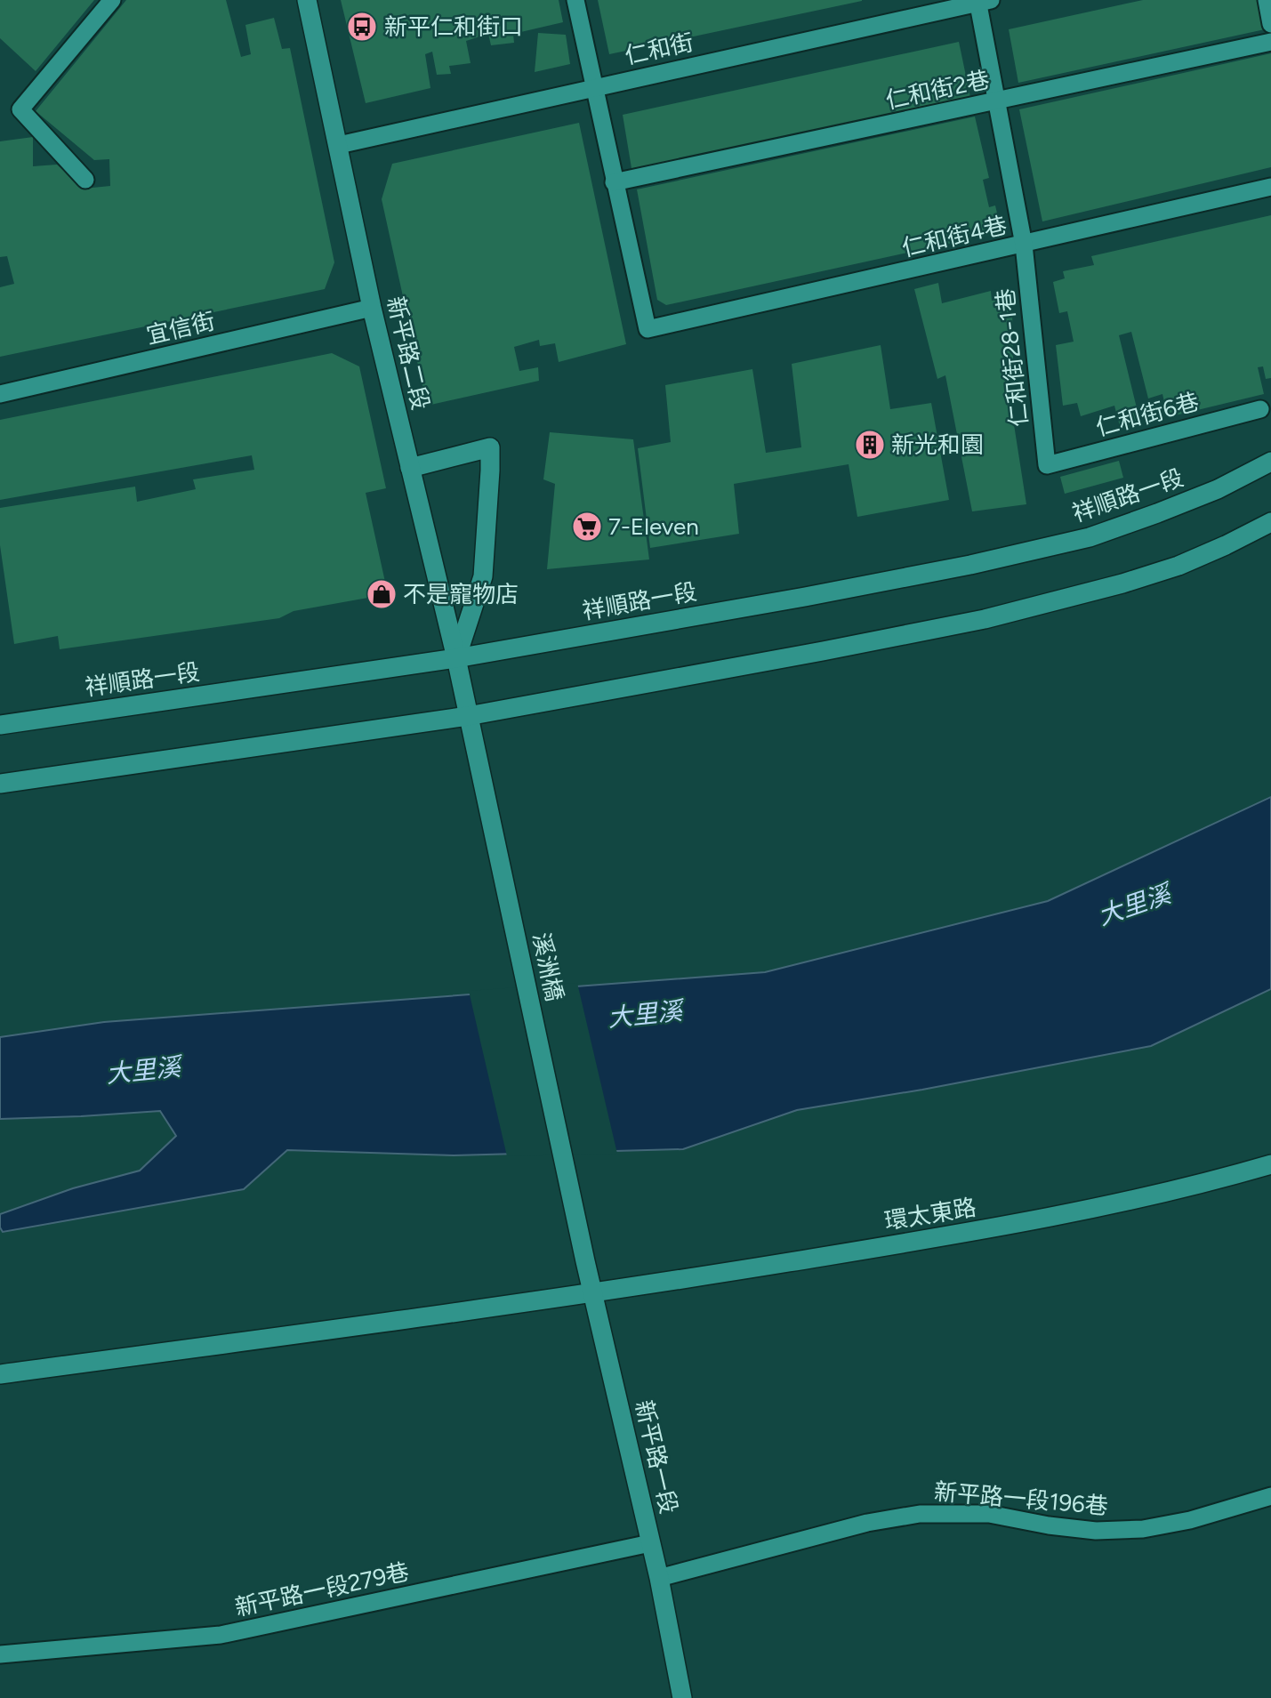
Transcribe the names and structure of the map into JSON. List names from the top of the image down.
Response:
{
  "streets": {
    "street": [
      "新平路二段",
      "祥順路一段",
      "溪洲橋",
      "環太東路",
      "新平路一段"
    ],
    "lane": [
      "仁和街",
      "仁和街2巷",
      "仁和街4巷",
      "宜信街",
      "仁和街28-1巷",
      "仁和街6巷",
      "新平路一段196巷",
      "新平路一段279巷"
    ]
  },
  "crossings": [
    ["仁和街", "新平路二段"],
    ["仁和街", "仁和街28-1巷"],
    ["仁和街2巷", "仁和街4巷"],
    ["仁和街2巷", "仁和街28-1巷"],
    ["仁和街4巷", "仁和街28-1巷"],
    ["宜信街", "新平路二段"],
    ["新平路二段", "祥順路一段"],
    ["新平路二段", "溪洲橋"],
    ["仁和街28-1巷", "仁和街6巷"],
    ["溪洲橋", "新平路一段"],
    ["環太東路", "新平路一段"],
    ["新平路一段", "新平路一段196巷"],
    ["新平路一段", "新平路一段279巷"]
  ],
  "water": ["大里溪"],
  "places": {
    "bus stop": ["新平仁和街口"],
    "building": ["新光和園"],
    "supermarket": ["7-Eleven"],
    "shop": ["不是寵物店"]
  }
}
